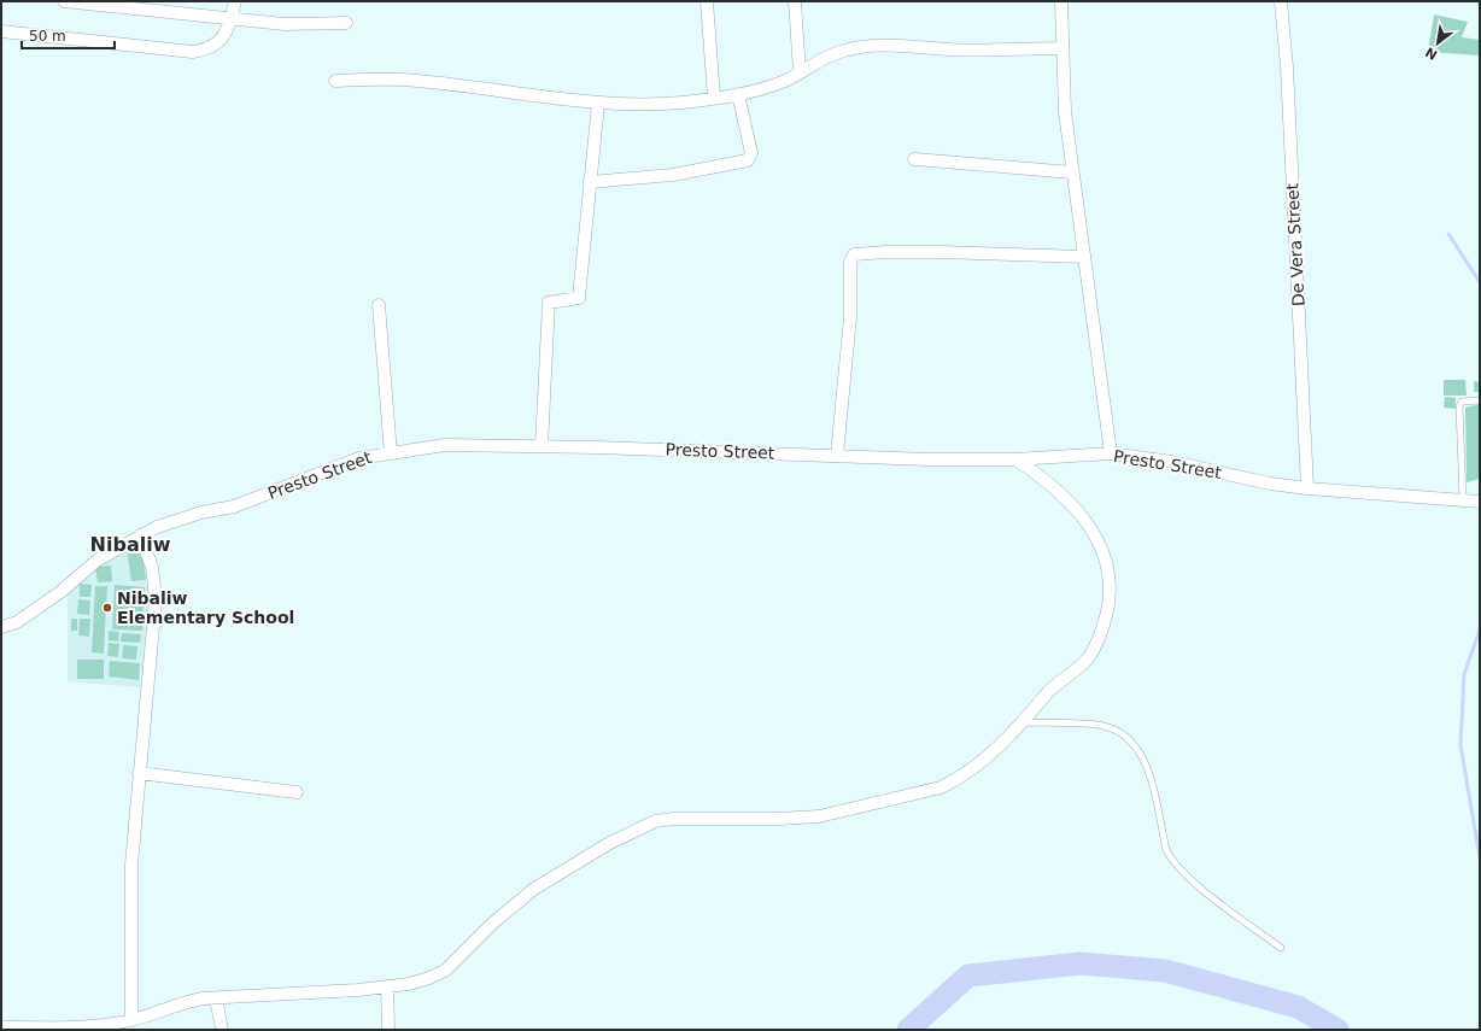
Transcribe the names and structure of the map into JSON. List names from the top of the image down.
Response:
{
  "streets": {
    "street": ["De Vera Street", "Presto Street"]
  },
  "crossings": [
    ["De Vera Street", "Presto Street"]
  ],
  "districts": ["Nibaliw"],
  "places": ["Nibaliw Elementary School"],
  "scale_bar": "50 m",
  "north": "bottom left"
}
